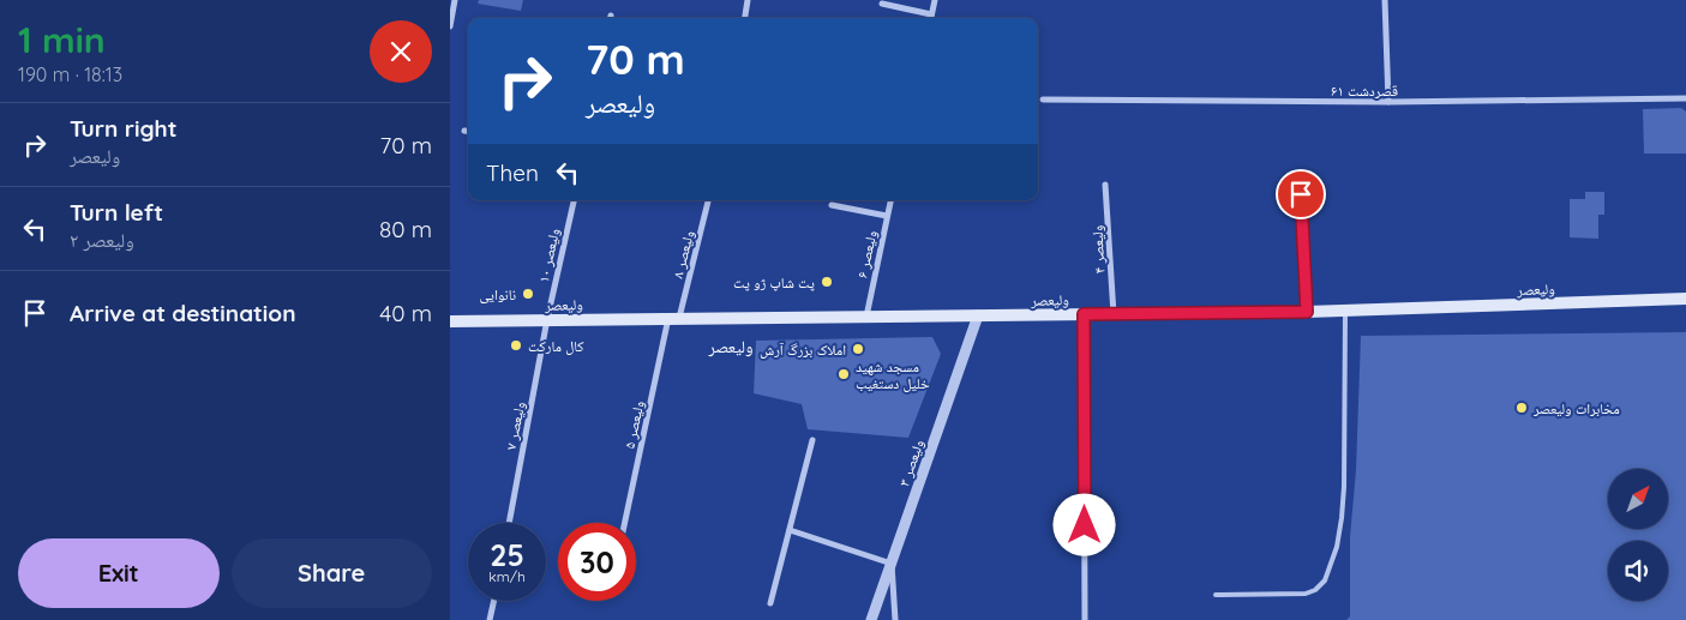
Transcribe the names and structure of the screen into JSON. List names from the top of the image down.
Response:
{
  "streets": {
    "main road": ["ولیعصر"],
    "street": [
      "۶۱ قصردشت",
      "۴ ولیعصر",
      "۸ ولیعصر",
      "۶ ولیعصر",
      "۱۰ ولیعصر",
      "۵ ولیعصر",
      "۷ ولیعصر",
      "۳ ولیعصر"
    ]
  },
  "crossings": [
    ["۴ ولیعصر", "ولیعصر"],
    ["۸ ولیعصر", "ولیعصر"],
    ["۸ ولیعصر", "۵ ولیعصر"],
    ["۶ ولیعصر", "ولیعصر"],
    ["۱۰ ولیعصر", "ولیعصر"],
    ["۱۰ ولیعصر", "۷ ولیعصر"],
    ["ولیعصر", "۵ ولیعصر"],
    ["ولیعصر", "۷ ولیعصر"],
    ["ولیعصر", "۳ ولیعصر"]
  ],
  "districts": ["ولیعصر"],
  "places": [
    "پت شاپ ژو پت",
    "نانوایی",
    "کال مارکت",
    "املاک بزرگ آرش",
    "مسجد شهید خلیل دستغیب",
    "مخابرات ولیعصر"
  ],
  "north": "top right",
  "page": {
    "heading": ["1 min", "190 m · 18:13"],
    "turn": ["70 m", "ولیعصر"],
    "list": [
      {
        "name": "Turn right",
        "note": "ولیعصر",
        "value": "70 m"
      },
      {
        "name": "Turn left",
        "note": "۲ ولیعصر",
        "value": "80 m"
      },
      {
        "name": "Arrive at destination",
        "value": "40 m"
      }
    ],
    "then": "Then",
    "speed": "25 km/h",
    "limit": "30",
    "buttons": ["Exit", "Share"]
  }
}
